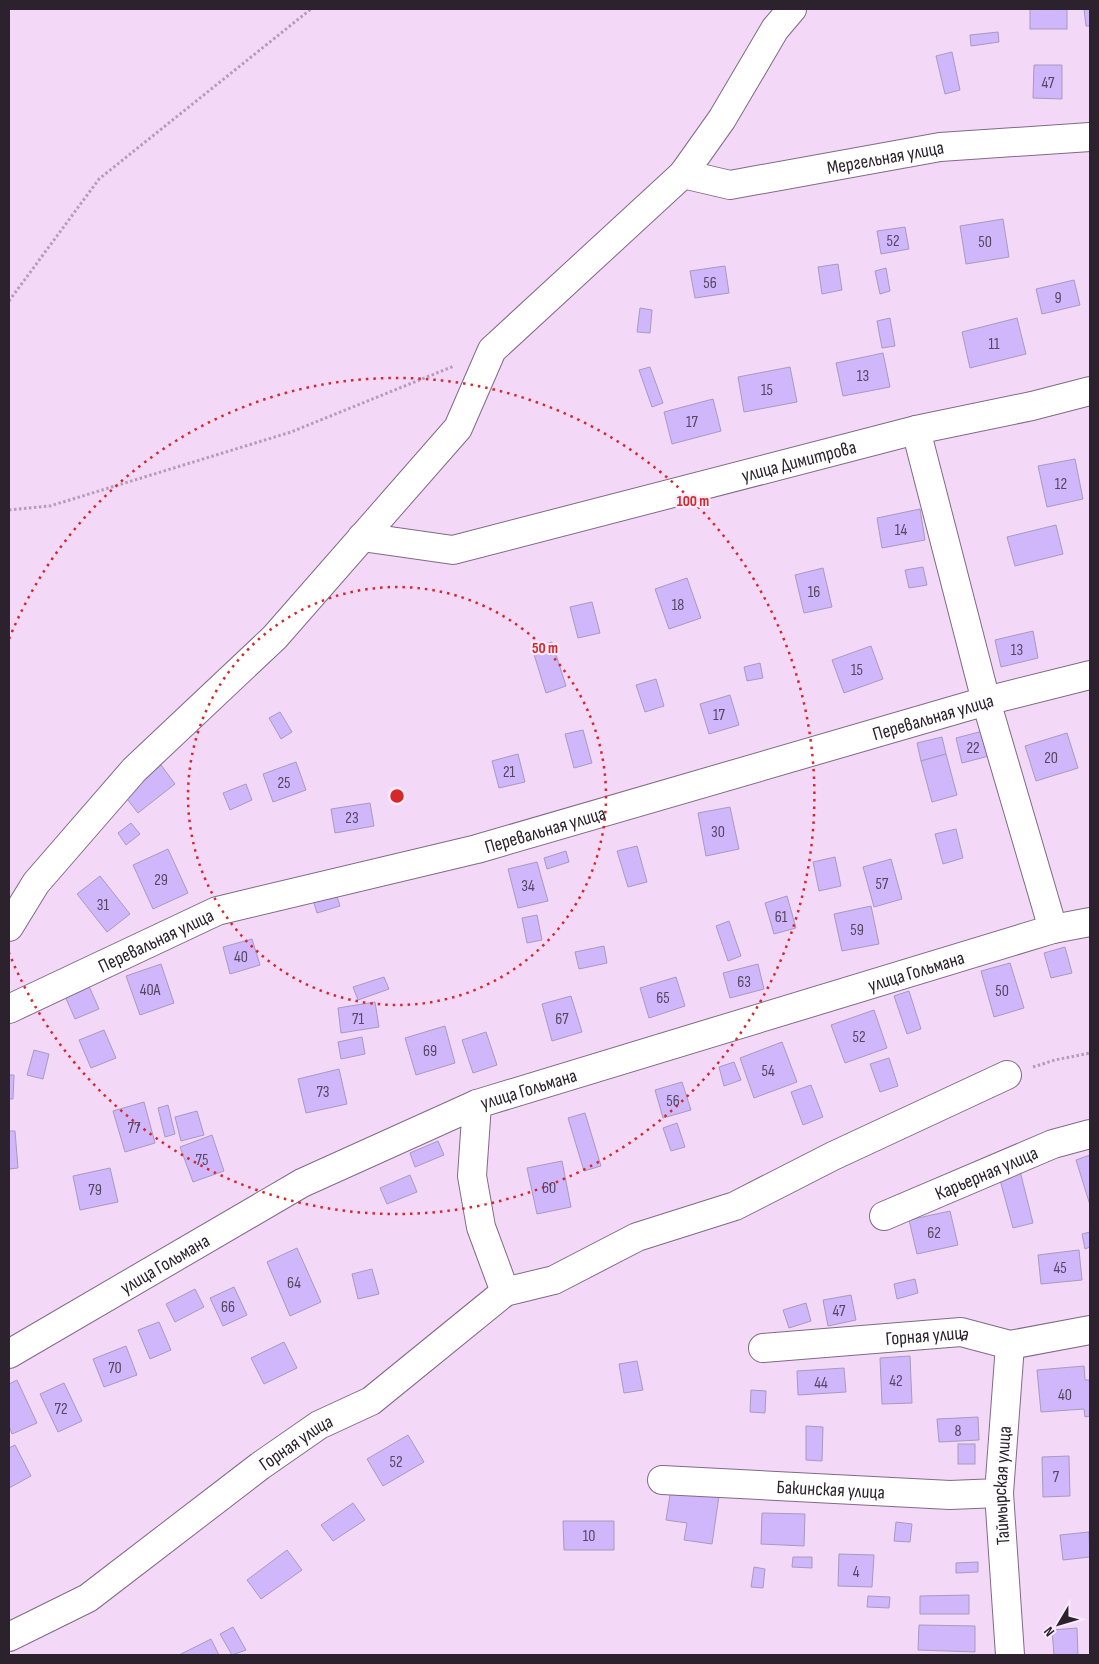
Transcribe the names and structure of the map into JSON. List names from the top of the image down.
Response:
{
  "streets": {
    "street": [
      "Мергельная улица",
      "улица Димитрова",
      "Перевальная улица",
      "улица Гольмана",
      "Карьерная улица",
      "Горная улица",
      "Таймырская улица",
      "Бакинская улица"
    ]
  },
  "crossings": [
    ["Горная улица", "Таймырская улица"],
    ["Таймырская улица", "Бакинская улица"]
  ],
  "house_numbers": [
    "47",
    "52",
    "50",
    "56",
    "9",
    "11",
    "13",
    "15",
    "17",
    "12",
    "14",
    "16",
    "18",
    "13",
    "15",
    "17",
    "22",
    "20",
    "21",
    "25",
    "23",
    "30",
    "29",
    "57",
    "34",
    "31",
    "61",
    "59",
    "40",
    "63",
    "40А",
    "50",
    "65",
    "71",
    "67",
    "52",
    "69",
    "54",
    "73",
    "56",
    "77",
    "75",
    "60",
    "79",
    "62",
    "45",
    "64",
    "66",
    "47",
    "70",
    "42",
    "44",
    "40",
    "72",
    "8",
    "52",
    "7",
    "10",
    "4"
  ],
  "north": "bottom left",
  "rings": ["100 m", "50 m"]
}
